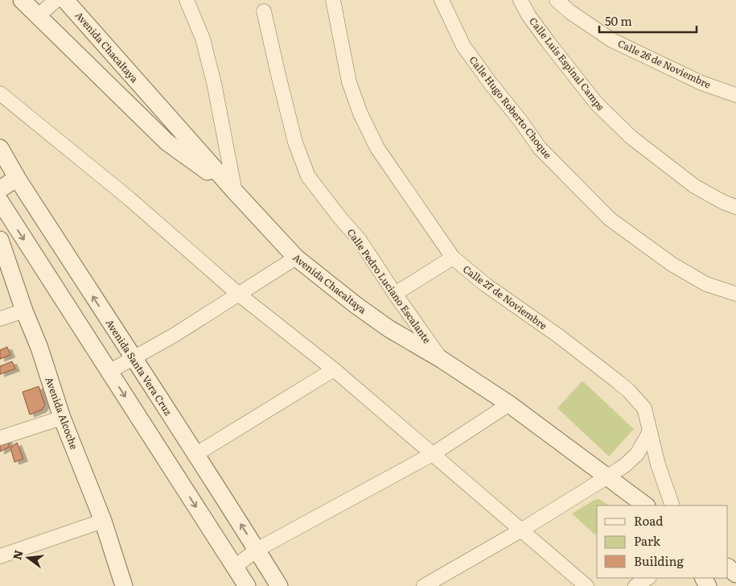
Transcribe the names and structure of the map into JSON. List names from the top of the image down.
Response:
{
  "streets": {
    "street": [
      "Avenida Chacaltaya",
      "Calle Luis Espinal Camps",
      "Calle 26 de Noviembre",
      "Calle Hugo Roberto Choque",
      "Calle Pedro Luciano Escalante",
      "Calle 27 de Noviembre",
      "Avenida Santa Vera Cruz",
      "Avenida Alcoche"
    ]
  },
  "crossings": [
    ["Avenida Chacaltaya", "Calle Pedro Luciano Escalante"]
  ],
  "legend": ["Road", "Park", "Building"],
  "scale_bar": "50 m",
  "north": "left"
}
